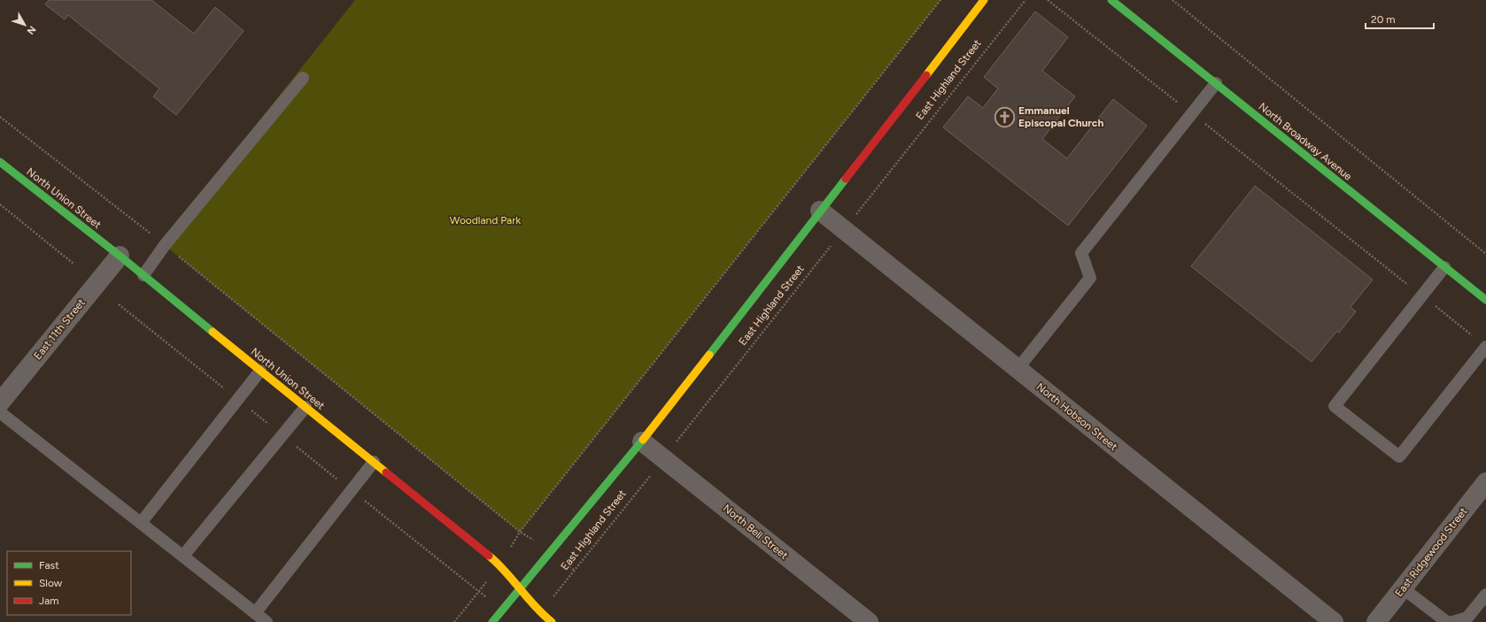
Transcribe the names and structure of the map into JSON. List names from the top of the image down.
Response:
{
  "streets": {
    "street": [
      "East Highland Street",
      "North Broadway Avenue",
      "North Union Street",
      "East 11th Street",
      "North Hobson Street",
      "North Bell Street",
      "East Ridgewood Street"
    ]
  },
  "crossings": [
    ["East Highland Street", "North Union Street"],
    ["East Highland Street", "North Hobson Street"],
    ["East Highland Street", "North Bell Street"],
    ["North Union Street", "East 11th Street"]
  ],
  "parks": ["Woodland Park"],
  "places": {
    "church": ["Emmanuel Episcopal Church"]
  },
  "legend": ["Fast", "Slow", "Jam"],
  "scale_bar": "20 m",
  "north": "bottom right"
}
